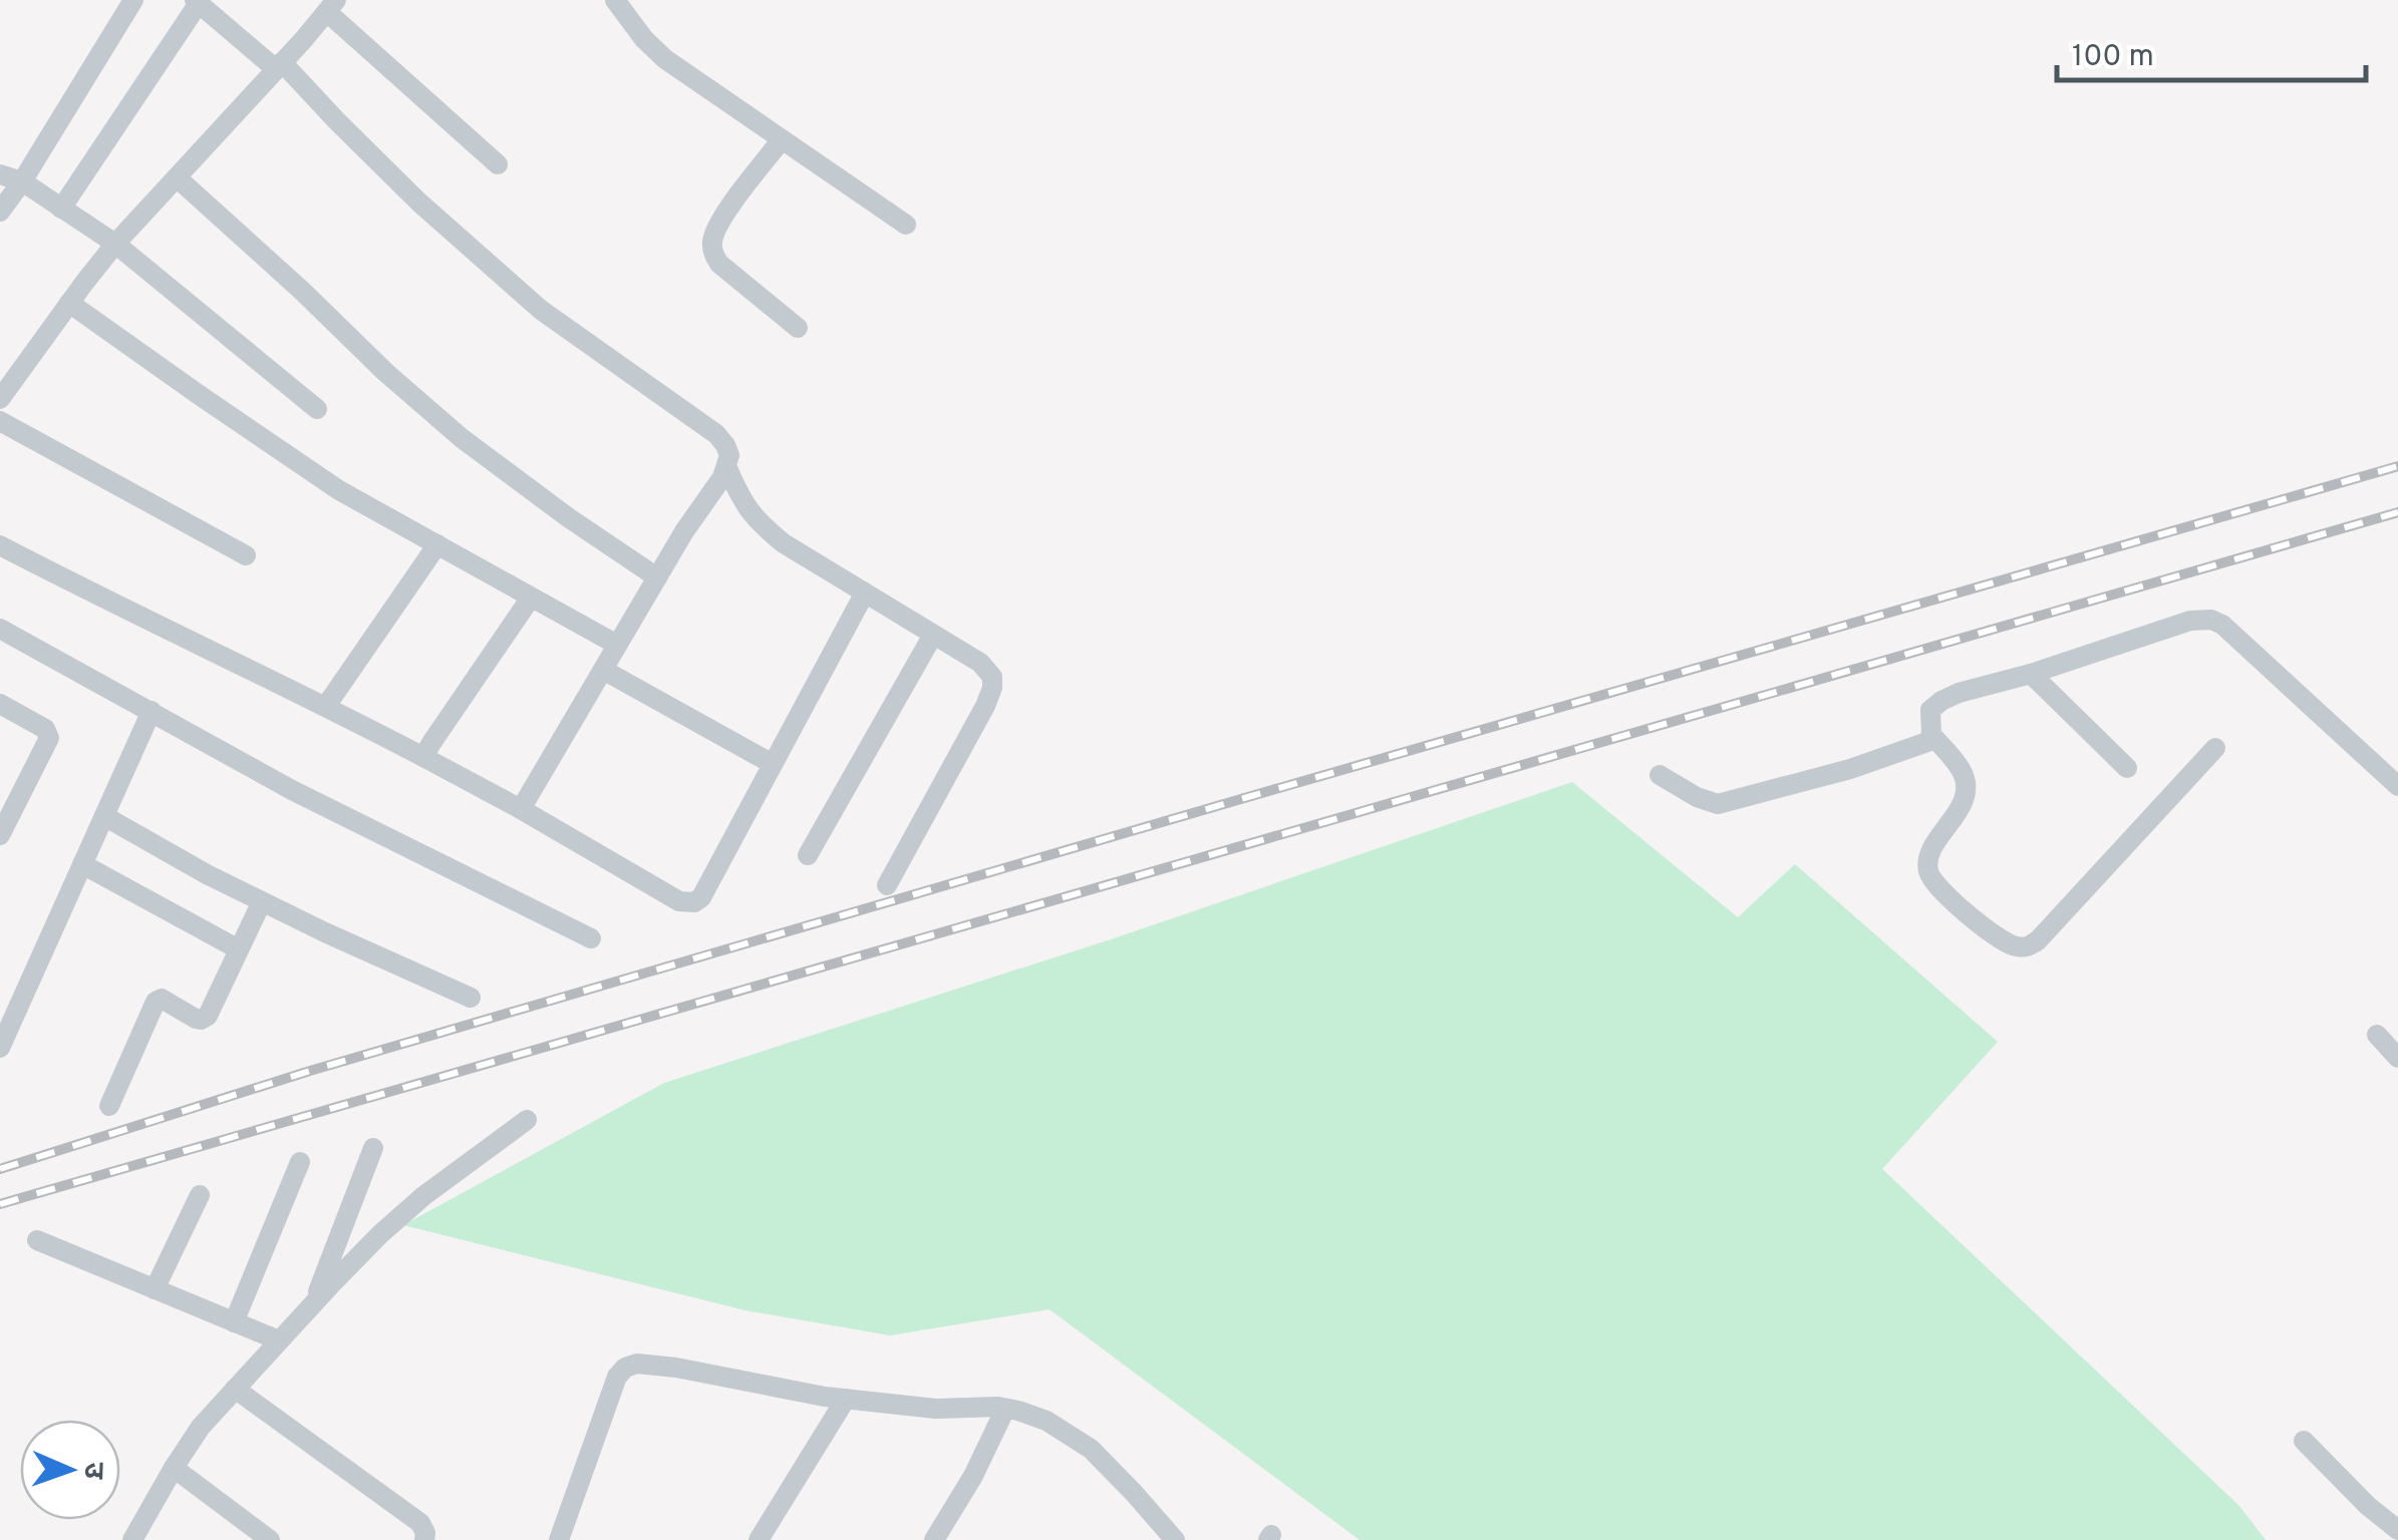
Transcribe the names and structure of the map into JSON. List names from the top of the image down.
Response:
{
  "scale_bar": "100 m",
  "north": "right"
}
